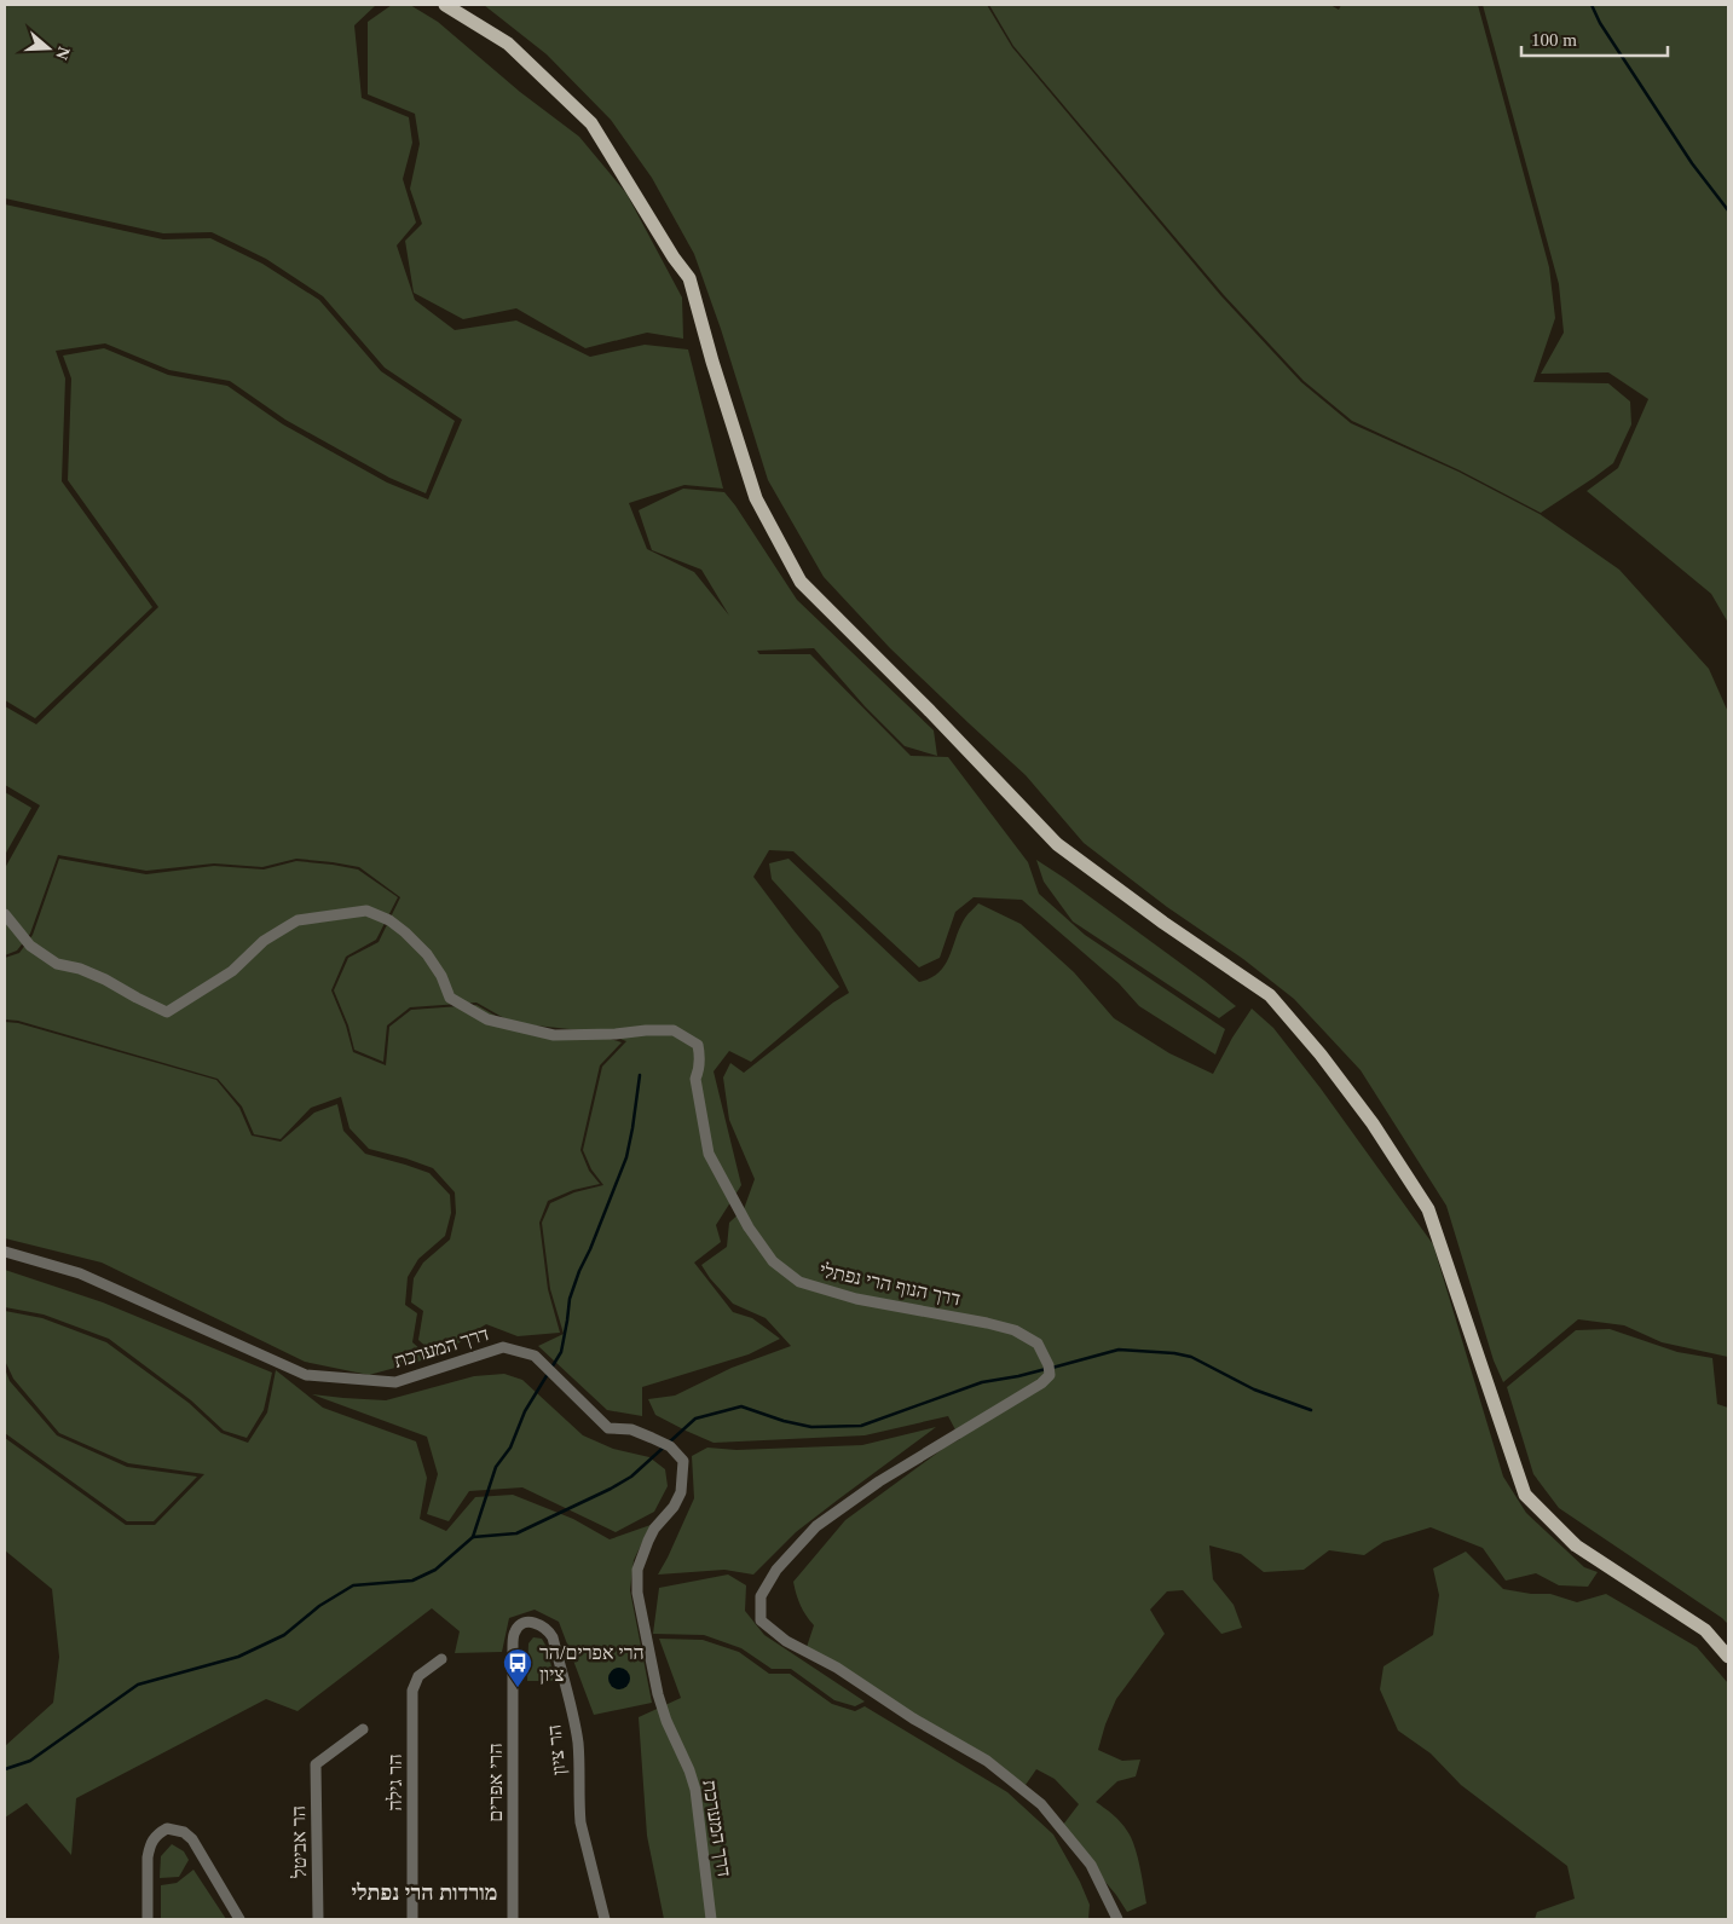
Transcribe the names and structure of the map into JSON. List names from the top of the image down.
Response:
{
  "streets": {
    "street": [
      "דרך הנוף הרי נפתלי",
      "דרך המערכת",
      "הר ציון",
      "הר גילה",
      "הרי אפרים",
      "הר אביטל"
    ]
  },
  "crossings": [
    ["הר ציון", "הרי אפרים"]
  ],
  "districts": ["מורדות הרי נפתלי"],
  "places": {
    "bus stop": ["הרי אפרים/הר ציון"]
  },
  "scale_bar": "100 m",
  "north": "right"
}
